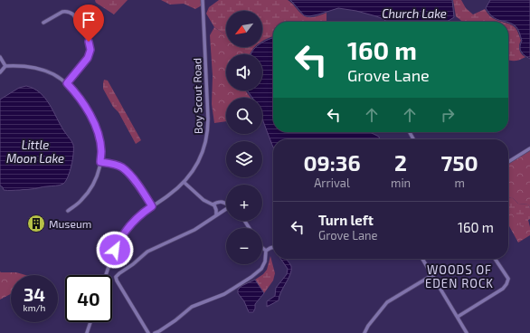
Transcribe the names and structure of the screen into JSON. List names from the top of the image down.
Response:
{
  "streets": {
    "street": ["Boy Scout Road"]
  },
  "districts": ["WOODS OF EDEN ROCK"],
  "water": ["Church Lake", "Little Moon Lake"],
  "places": {
    "building": ["Museum"]
  },
  "north": "bottom left",
  "page": {
    "map_buttons": ["+", "−"],
    "turn": ["160 m", "Grove Lane"],
    "eta": [
      "09:36",
      "Arrival",
      "2",
      "min",
      "750",
      "m"
    ],
    "list": [
      {
        "name": "Turn left",
        "note": "Grove Lane",
        "value": "160 m"
      }
    ],
    "speed": "34 km/h",
    "limit": "40"
  }
}
